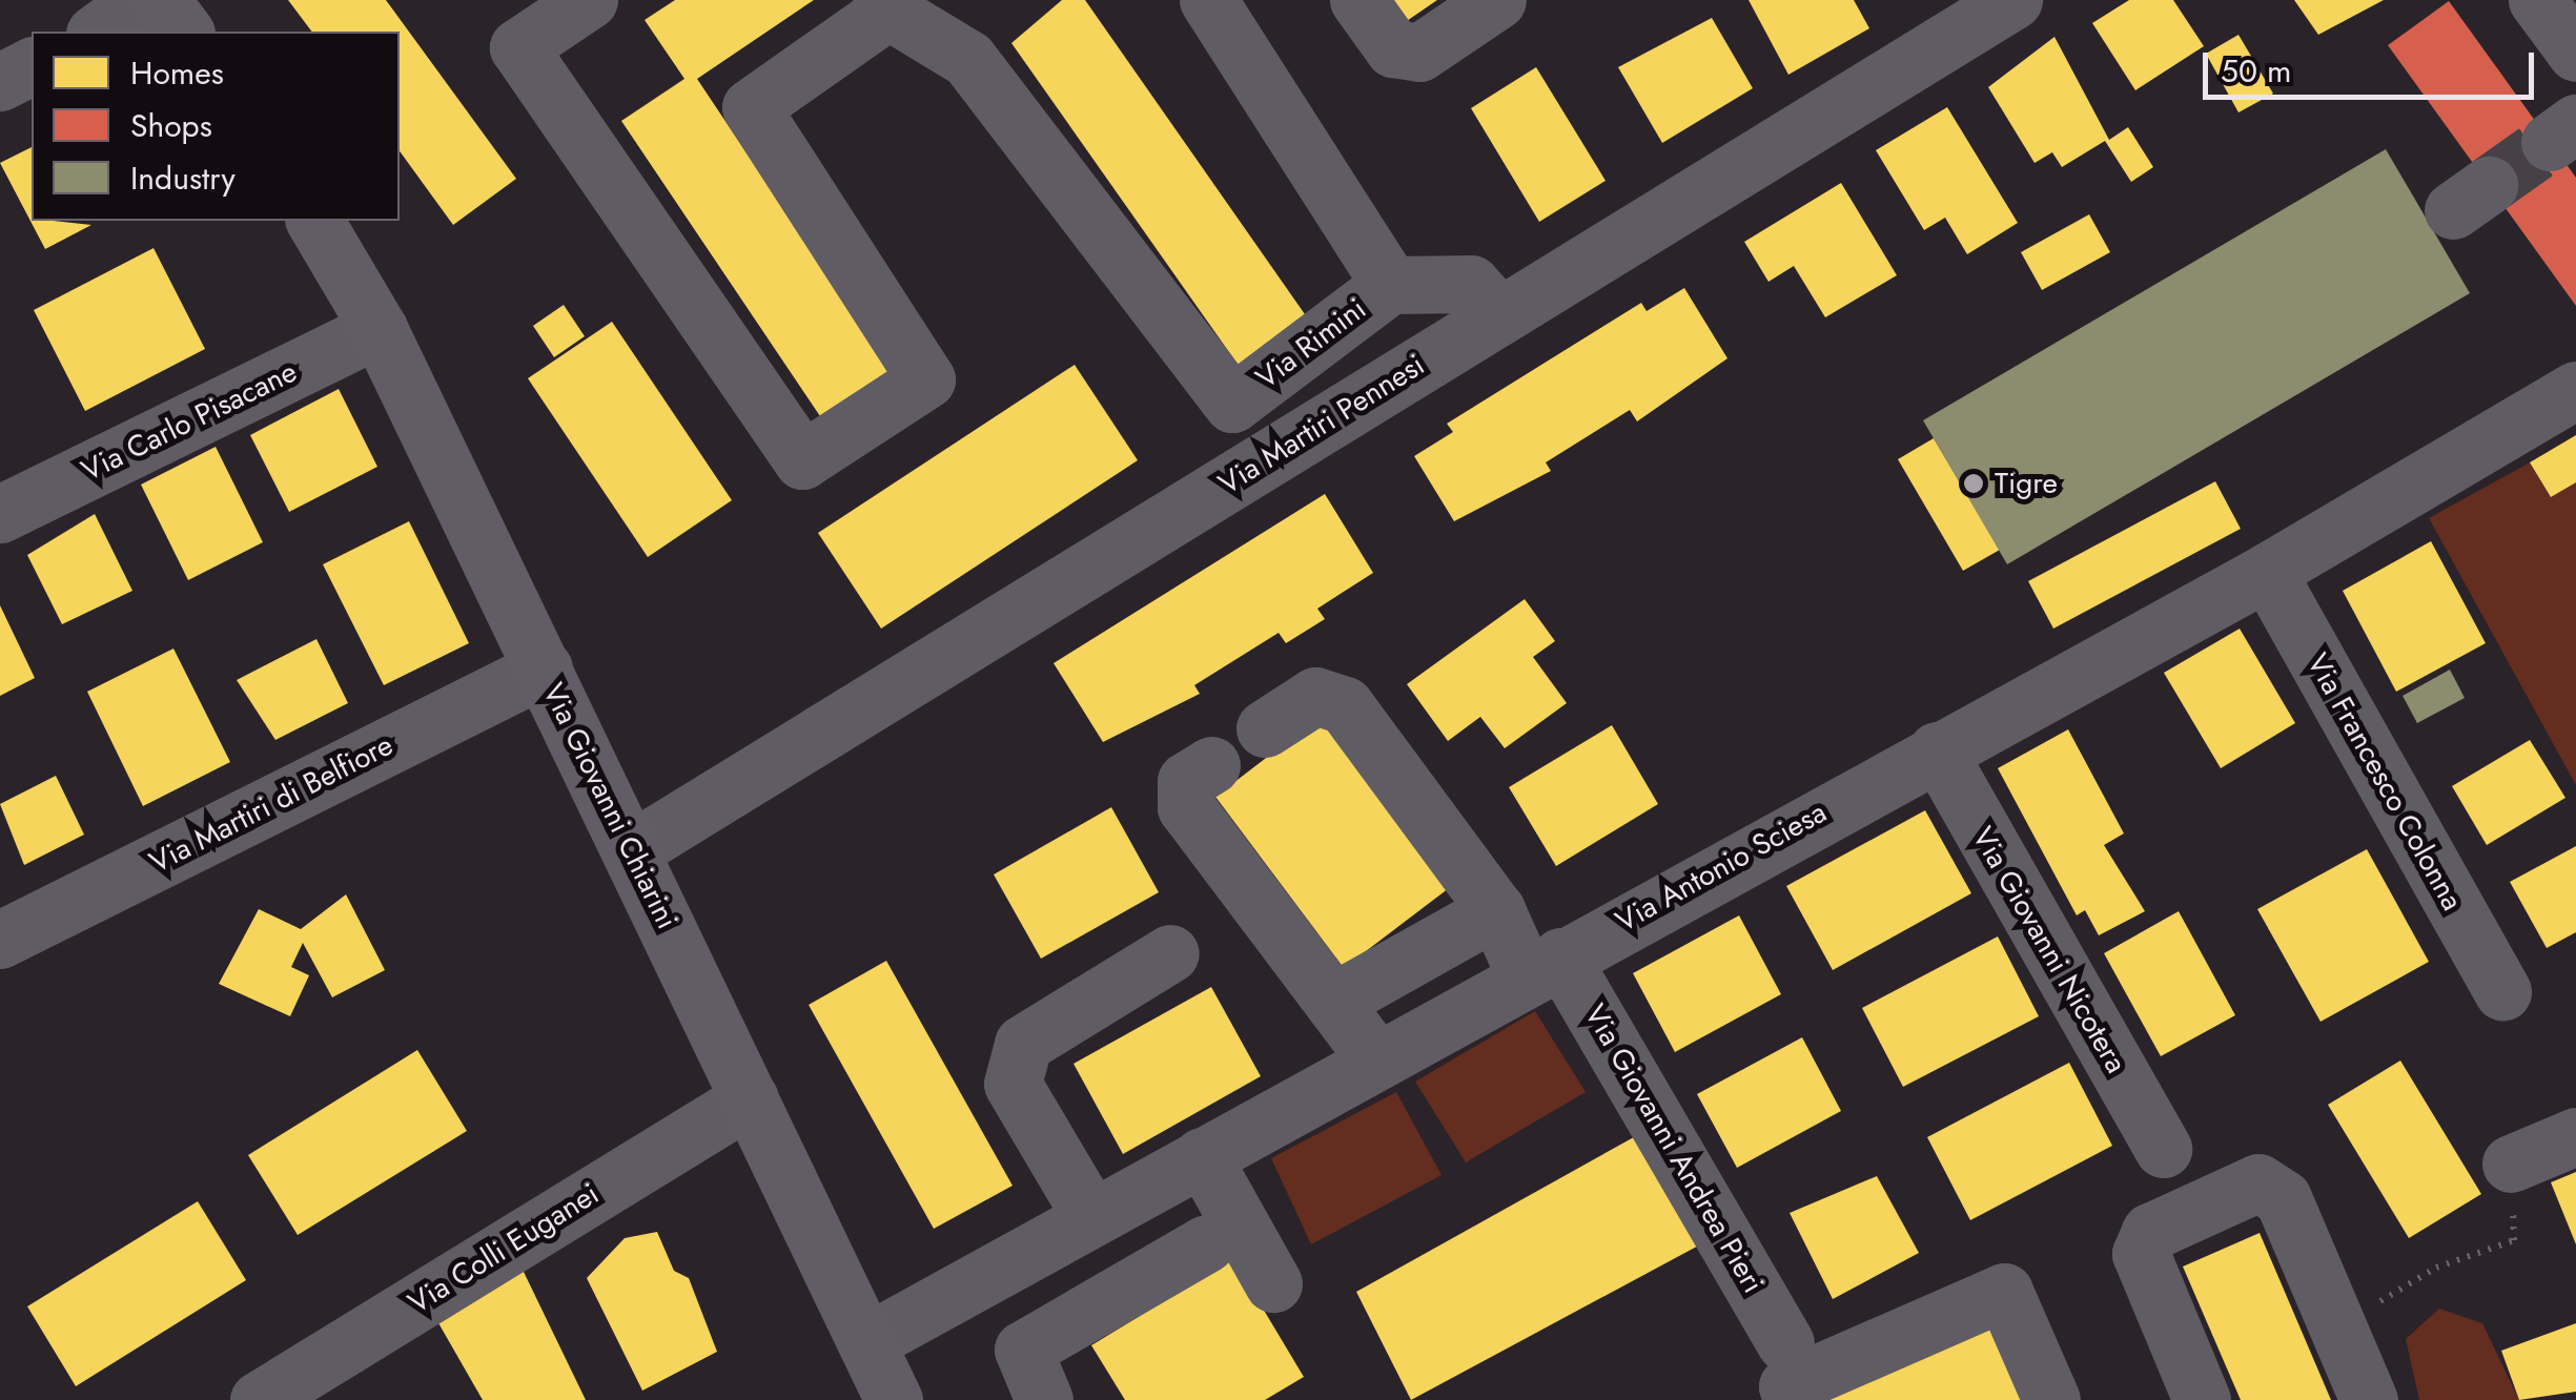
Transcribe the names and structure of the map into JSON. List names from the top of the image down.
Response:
{
  "streets": {
    "main road": ["Via Giovanni Chiarini"],
    "street": [
      "Via Rimini",
      "Via Carlo Pisacane",
      "Via Martiri Pennesi",
      "Via Francesco Colonna",
      "Via Martiri di Belfiore",
      "Via Antonio Sciesa",
      "Via Giovanni Nicotera",
      "Via Giovanni Andrea Pieri",
      "Via Colli Euganei"
    ]
  },
  "crossings": [
    ["Via Carlo Pisacane", "Via Giovanni Chiarini"],
    ["Via Martiri Pennesi", "Via Giovanni Chiarini"],
    ["Via Francesco Colonna", "Via Antonio Sciesa"],
    ["Via Martiri di Belfiore", "Via Giovanni Chiarini"],
    ["Via Giovanni Chiarini", "Via Antonio Sciesa"],
    ["Via Giovanni Chiarini", "Via Colli Euganei"],
    ["Via Antonio Sciesa", "Via Giovanni Nicotera"],
    ["Via Antonio Sciesa", "Via Giovanni Andrea Pieri"]
  ],
  "places": ["Tigre"],
  "legend": ["Homes", "Shops", "Industry"],
  "scale_bar": "50 m"
}
